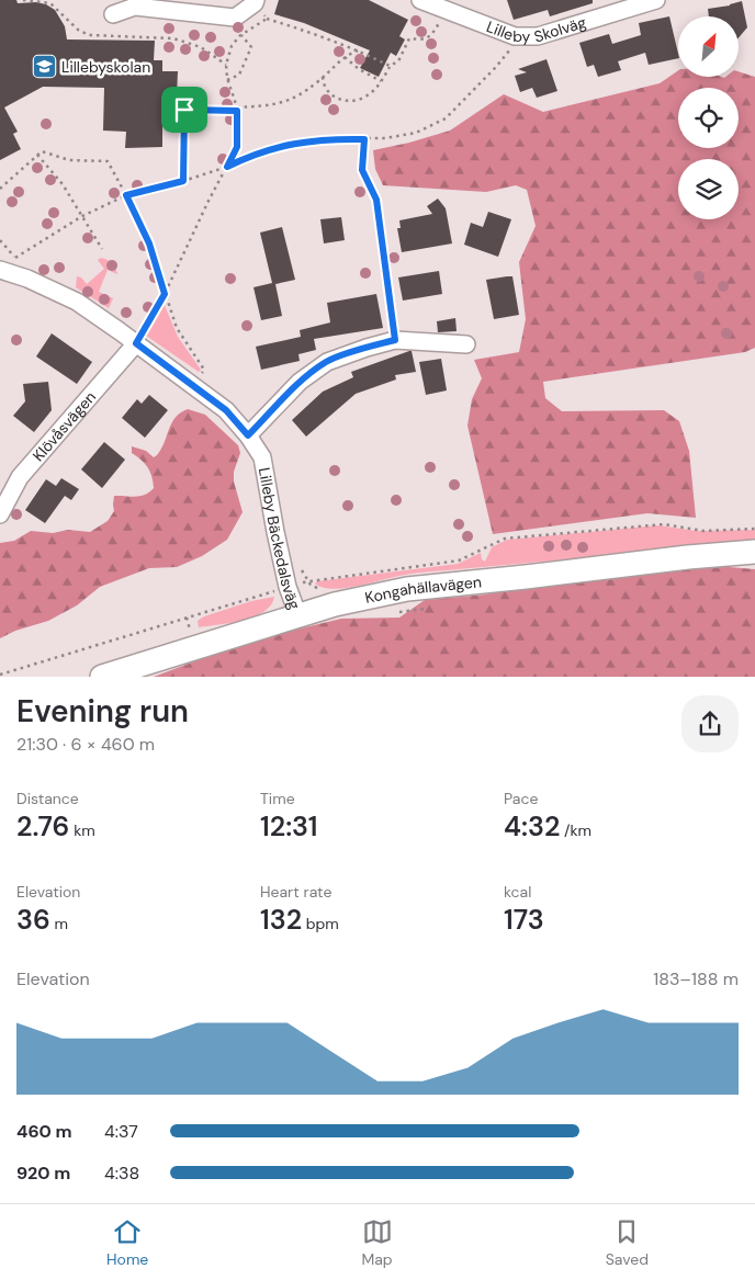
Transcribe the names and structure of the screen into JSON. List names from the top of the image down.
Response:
{
  "streets": {
    "street": [
      "Lilleby Skolväg",
      "Klövåsvägen",
      "Lilleby Bäckedalsväg",
      "Kongahällavägen"
    ]
  },
  "crossings": [
    ["Klövåsvägen", "Lilleby Bäckedalsväg"],
    ["Lilleby Bäckedalsväg", "Kongahällavägen"]
  ],
  "places": {
    "school or university": ["Lillebyskolan"]
  },
  "north": "top right",
  "page": {
    "heading": ["Evening run", "21:30 · 6 × 460 m"],
    "stats": [
      ["Distance", "2.76 km"],
      ["Time", "12:31"],
      ["Pace", "4:32 /km"],
      ["Elevation", "36 m"],
      ["Heart rate", "132 bpm"],
      ["kcal", "173"]
    ],
    "chart": ["Elevation", "183–188 m"],
    "list": [
      {
        "name": "460 m",
        "note": "4:37"
      },
      {
        "name": "920 m",
        "note": "4:38"
      }
    ],
    "tabs": ["Home", "Map", "Saved"]
  }
}
